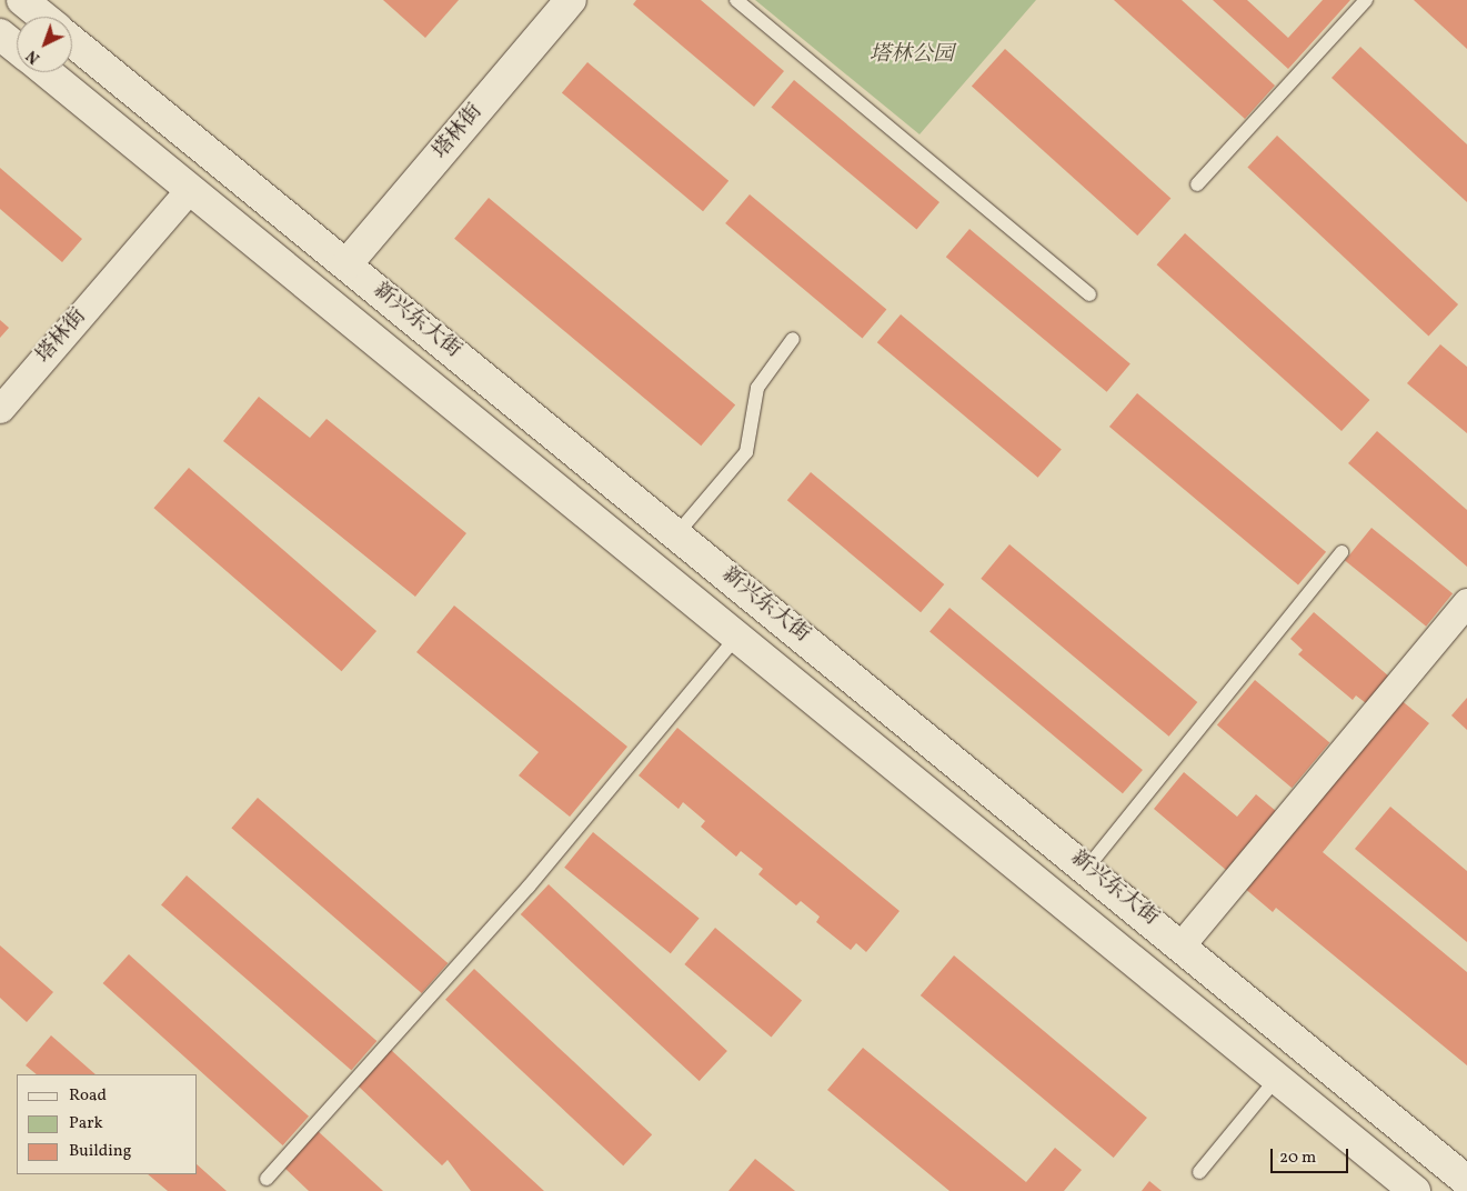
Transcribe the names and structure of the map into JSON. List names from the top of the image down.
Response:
{
  "streets": {
    "main road": ["塔林街", "新兴东大街"]
  },
  "crossings": [
    ["塔林街", "新兴东大街"]
  ],
  "parks": ["塔林公园"],
  "legend": ["Road", "Park", "Building"],
  "scale_bar": "20 m",
  "north": "bottom left"
}
